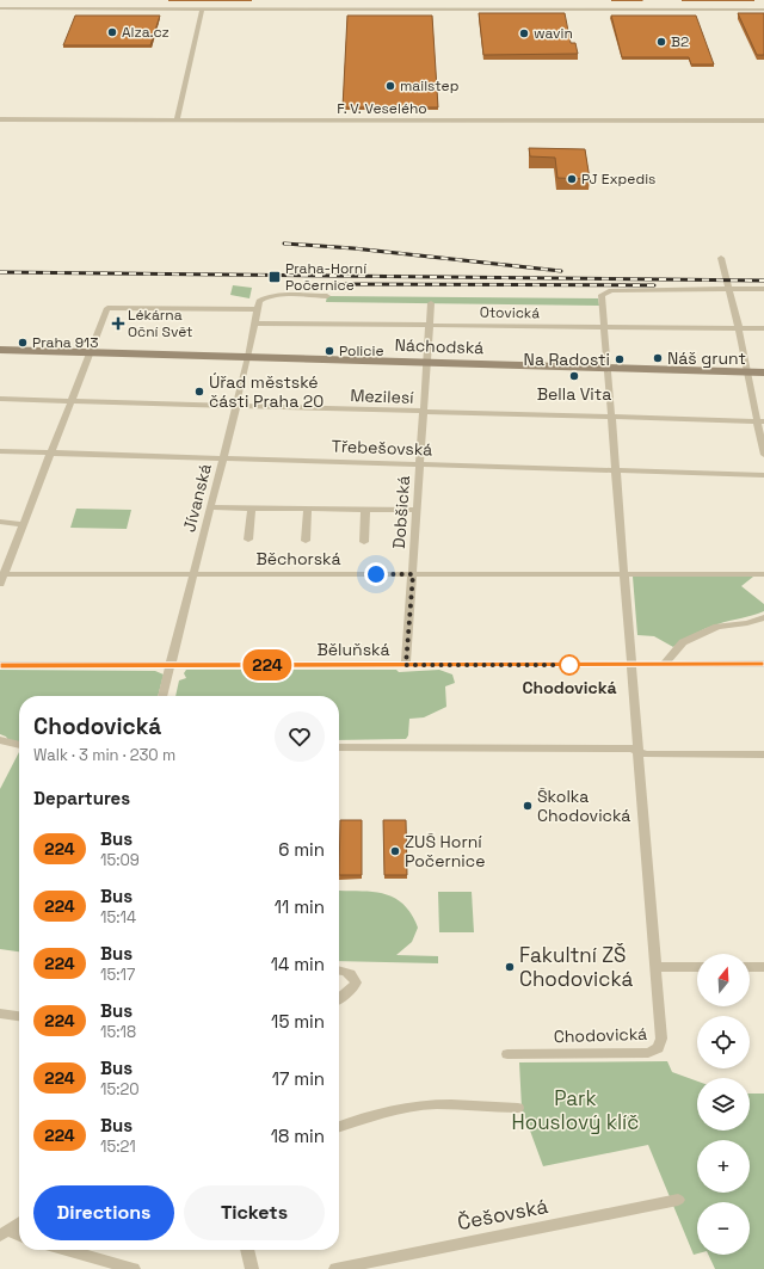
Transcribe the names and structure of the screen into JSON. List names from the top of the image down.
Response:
{
  "streets": {
    "main road": ["Náchodská"],
    "street": [
      "F. V. Veselého",
      "Otovická",
      "Mezilesí",
      "Třebešovská",
      "Jívanská",
      "Dobšická",
      "Běchorská",
      "Běluňská",
      "Chodovická",
      "Češovská"
    ]
  },
  "crossings": [
    ["Otovická", "Jívanská"],
    ["Otovická", "Dobšická"],
    ["Otovická", "Chodovická"],
    ["Náchodská", "Jívanská"],
    ["Náchodská", "Dobšická"],
    ["Náchodská", "Chodovická"],
    ["Mezilesí", "Jívanská"],
    ["Mezilesí", "Dobšická"],
    ["Mezilesí", "Chodovická"],
    ["Třebešovská", "Jívanská"],
    ["Třebešovská", "Dobšická"],
    ["Třebešovská", "Chodovická"],
    ["Jívanská", "Běchorská"],
    ["Jívanská", "Běluňská"],
    ["Dobšická", "Běchorská"],
    ["Dobšická", "Běluňská"],
    ["Běchorská", "Chodovická"],
    ["Běluňská", "Chodovická"]
  ],
  "parks": ["Park Houslový klíč"],
  "places": {
    "other": [
      "Alza.cz",
      "wavin",
      "B2",
      "mailstep",
      "PJ Expedis",
      "Praha 913",
      "Policie",
      "Náš grunt",
      "Na Radosti",
      "Bella Vita",
      "Úřad městské části Praha 20",
      "Chodovická",
      "Školka Chodovická",
      "ZUŠ Horní Počernice",
      "Fakultní ZŠ Chodovická"
    ],
    "transit": ["Praha-Horní Počernice"],
    "health": ["Lékárna Oční Svět"]
  },
  "lines": ["bus line 224"],
  "north": "top",
  "page": {
    "on_map": "224",
    "heading": [
      ["Chodovická", "Walk · 3 min · 230 m"],
      "Departures"
    ],
    "list": [
      {
        "mark": "224",
        "name": "Bus",
        "note": "15:09",
        "value": "6 min"
      },
      {
        "mark": "224",
        "name": "Bus",
        "note": "15:14",
        "value": "11 min"
      },
      {
        "mark": "224",
        "name": "Bus",
        "note": "15:17",
        "value": "14 min"
      },
      {
        "mark": "224",
        "name": "Bus",
        "note": "15:18",
        "value": "15 min"
      },
      {
        "mark": "224",
        "name": "Bus",
        "note": "15:20",
        "value": "17 min"
      },
      {
        "mark": "224",
        "name": "Bus",
        "note": "15:21",
        "value": "18 min"
      }
    ],
    "map_buttons": ["+", "−"],
    "buttons": ["Directions", "Tickets"]
  }
}
